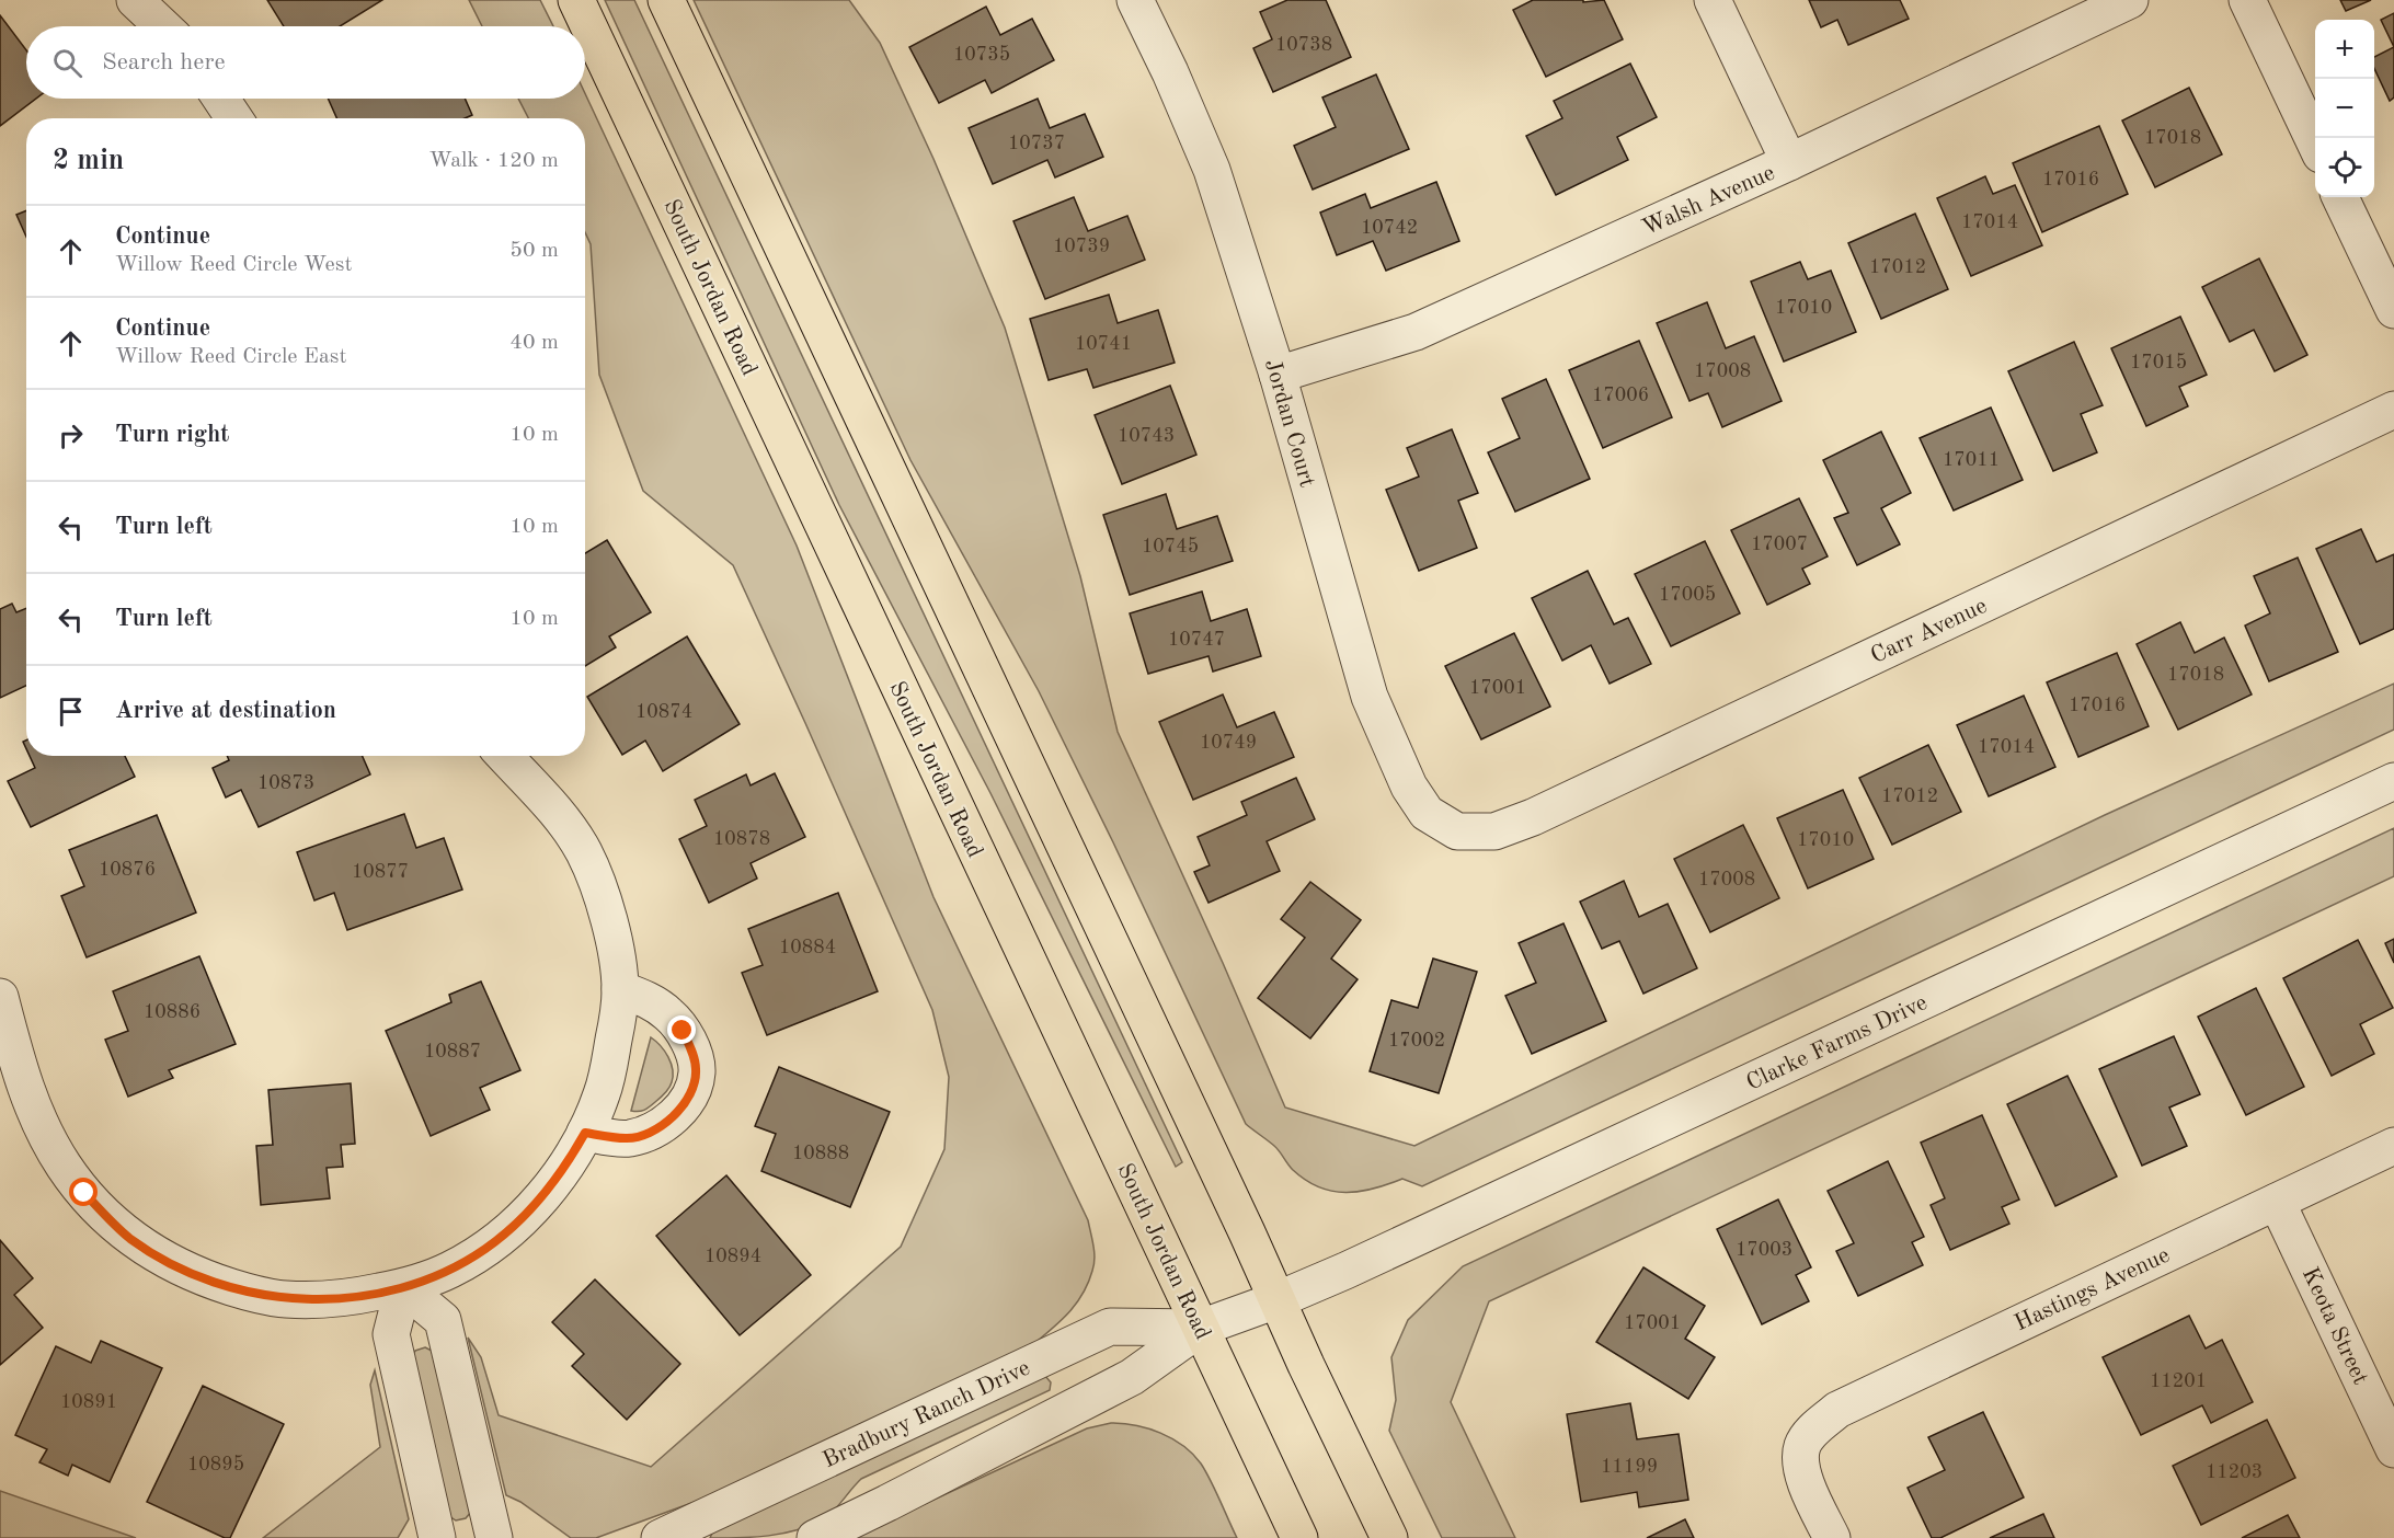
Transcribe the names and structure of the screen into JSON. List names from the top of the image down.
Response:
{
  "streets": {
    "main road": ["South Jordan Road"],
    "street": [
      "Walsh Avenue",
      "Jordan Court",
      "Carr Avenue",
      "Clarke Farms Drive",
      "Hastings Avenue",
      "Keota Street",
      "Bradbury Ranch Drive"
    ]
  },
  "crossings": [
    ["Walsh Avenue", "Jordan Court"],
    ["South Jordan Road", "Bradbury Ranch Drive"],
    ["Jordan Court", "Carr Avenue"],
    ["Clarke Farms Drive", "Bradbury Ranch Drive"],
    ["Hastings Avenue", "Keota Street"]
  ],
  "house_numbers": [
    "10738",
    "10735",
    "17018",
    "10737",
    "17016",
    "17014",
    "10742",
    "10739",
    "17012",
    "17010",
    "10741",
    "17015",
    "17008",
    "17006",
    "10743",
    "17011",
    "17007",
    "10745",
    "17005",
    "10747",
    "17018",
    "17001",
    "17016",
    "10874",
    "10749",
    "17014",
    "10873",
    "17012",
    "10878",
    "17010",
    "10876",
    "10877",
    "17008",
    "10884",
    "10886",
    "17002",
    "10887",
    "10888",
    "17003",
    "10894",
    "17001",
    "11201",
    "10891",
    "10895",
    "11199",
    "11203"
  ],
  "page": {
    "map_buttons": ["+", "−"],
    "search": "Search here",
    "heading": ["2 min", "Walk · 120 m"],
    "list": [
      ["Continue", "Willow Reed Circle West", "50 m"],
      ["Continue", "Willow Reed Circle East", "40 m"],
      ["Turn right", "10 m"],
      ["Turn left", "10 m"],
      ["Turn left", "10 m"],
      "Arrive at destination"
    ]
  }
}
